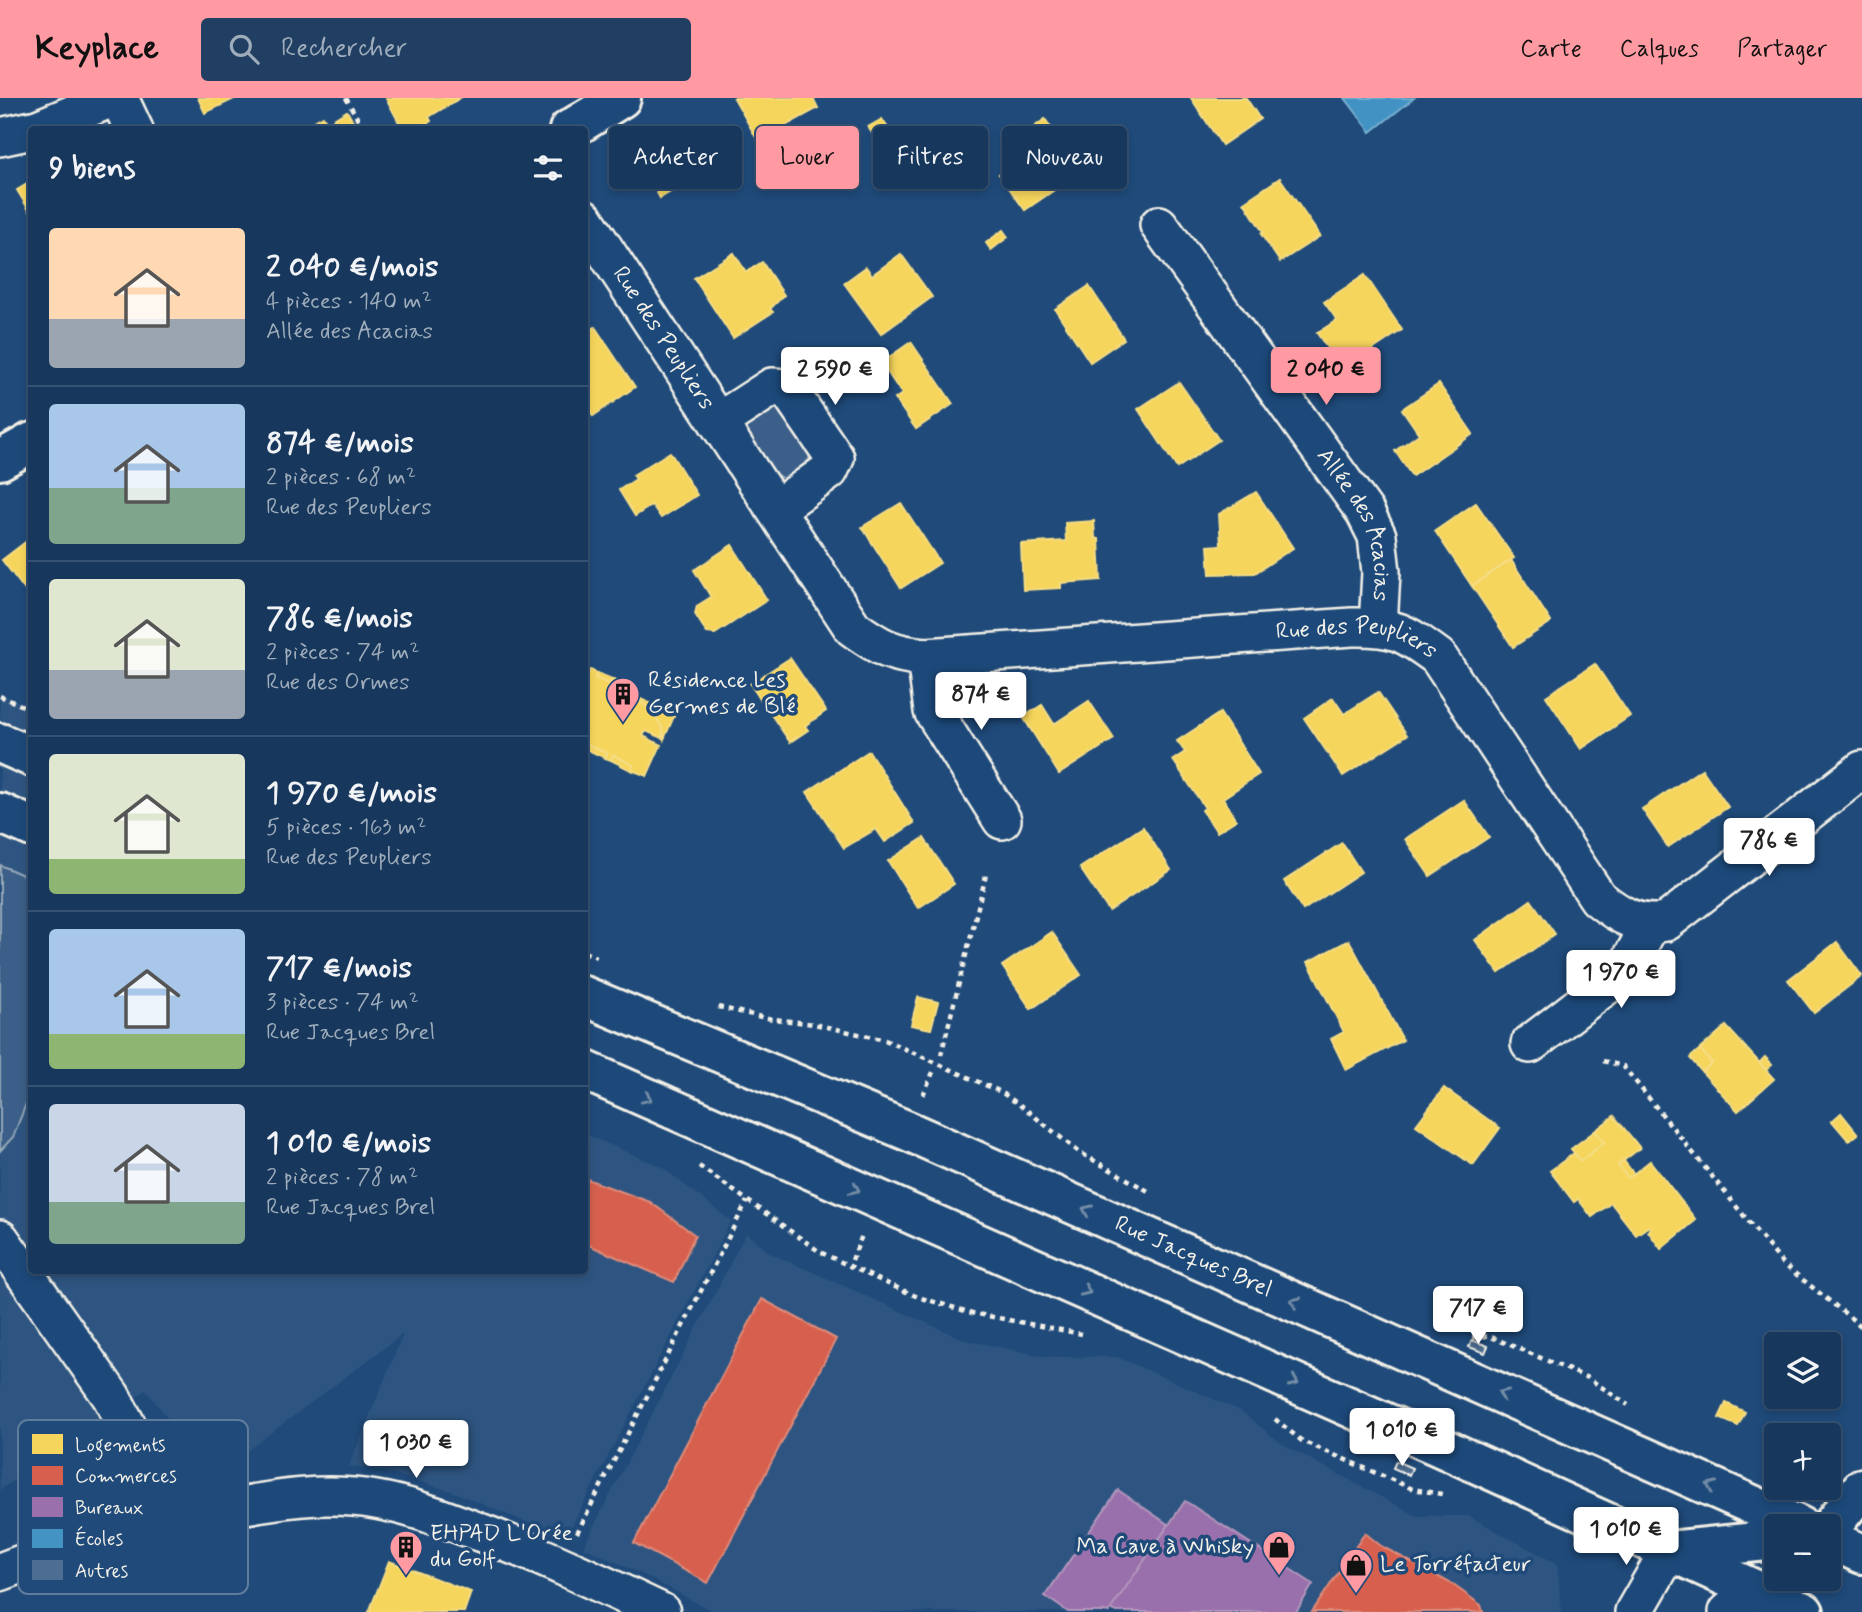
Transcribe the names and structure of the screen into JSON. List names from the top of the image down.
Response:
{
  "streets": {
    "main road": ["Rue Jacques Brel"],
    "street": ["Rue des Peupliers", "Allée des Acacias"]
  },
  "crossings": [
    ["Rue des Peupliers", "Allée des Acacias"]
  ],
  "places": {
    "building": ["Résidence Les Germes de Blé", "EHPAD L'Orée du Golf"],
    "shop": ["Ma Cave à Whisky", "Le Torréfacteur"]
  },
  "legend": [
    "Logements",
    "Commerces",
    "Bureaux",
    "Écoles",
    "Autres"
  ],
  "page": {
    "header": "Keyplace",
    "search": "Rechercher",
    "nav": ["Carte", "Calques", "Partager"],
    "chip": [
      "Acheter",
      "Louer",
      "Filtres",
      "Nouveau"
    ],
    "heading": "9 biens",
    "list": [
      {
        "name": "2 040 €/mois",
        "note": "4 pièces · 140 m² · Allée des Acacias"
      },
      {
        "name": "874 €/mois",
        "note": "2 pièces · 68 m² · Rue des Peupliers"
      },
      {
        "name": "786 €/mois",
        "note": "2 pièces · 74 m² · Rue des Ormes"
      },
      {
        "name": "1 970 €/mois",
        "note": "5 pièces · 163 m² · Rue des Peupliers"
      },
      {
        "name": "717 €/mois",
        "note": "3 pièces · 74 m² · Rue Jacques Brel"
      },
      {
        "name": "1 010 €/mois",
        "note": "2 pièces · 78 m² · Rue Jacques Brel"
      }
    ],
    "price": [
      "2 590 €",
      "2 040 €",
      "874 €",
      "786 €",
      "1 970 €",
      "717 €",
      "1 010 €",
      "1 030 €",
      "1 010 €"
    ],
    "map_buttons": ["+", "−"]
  }
}
